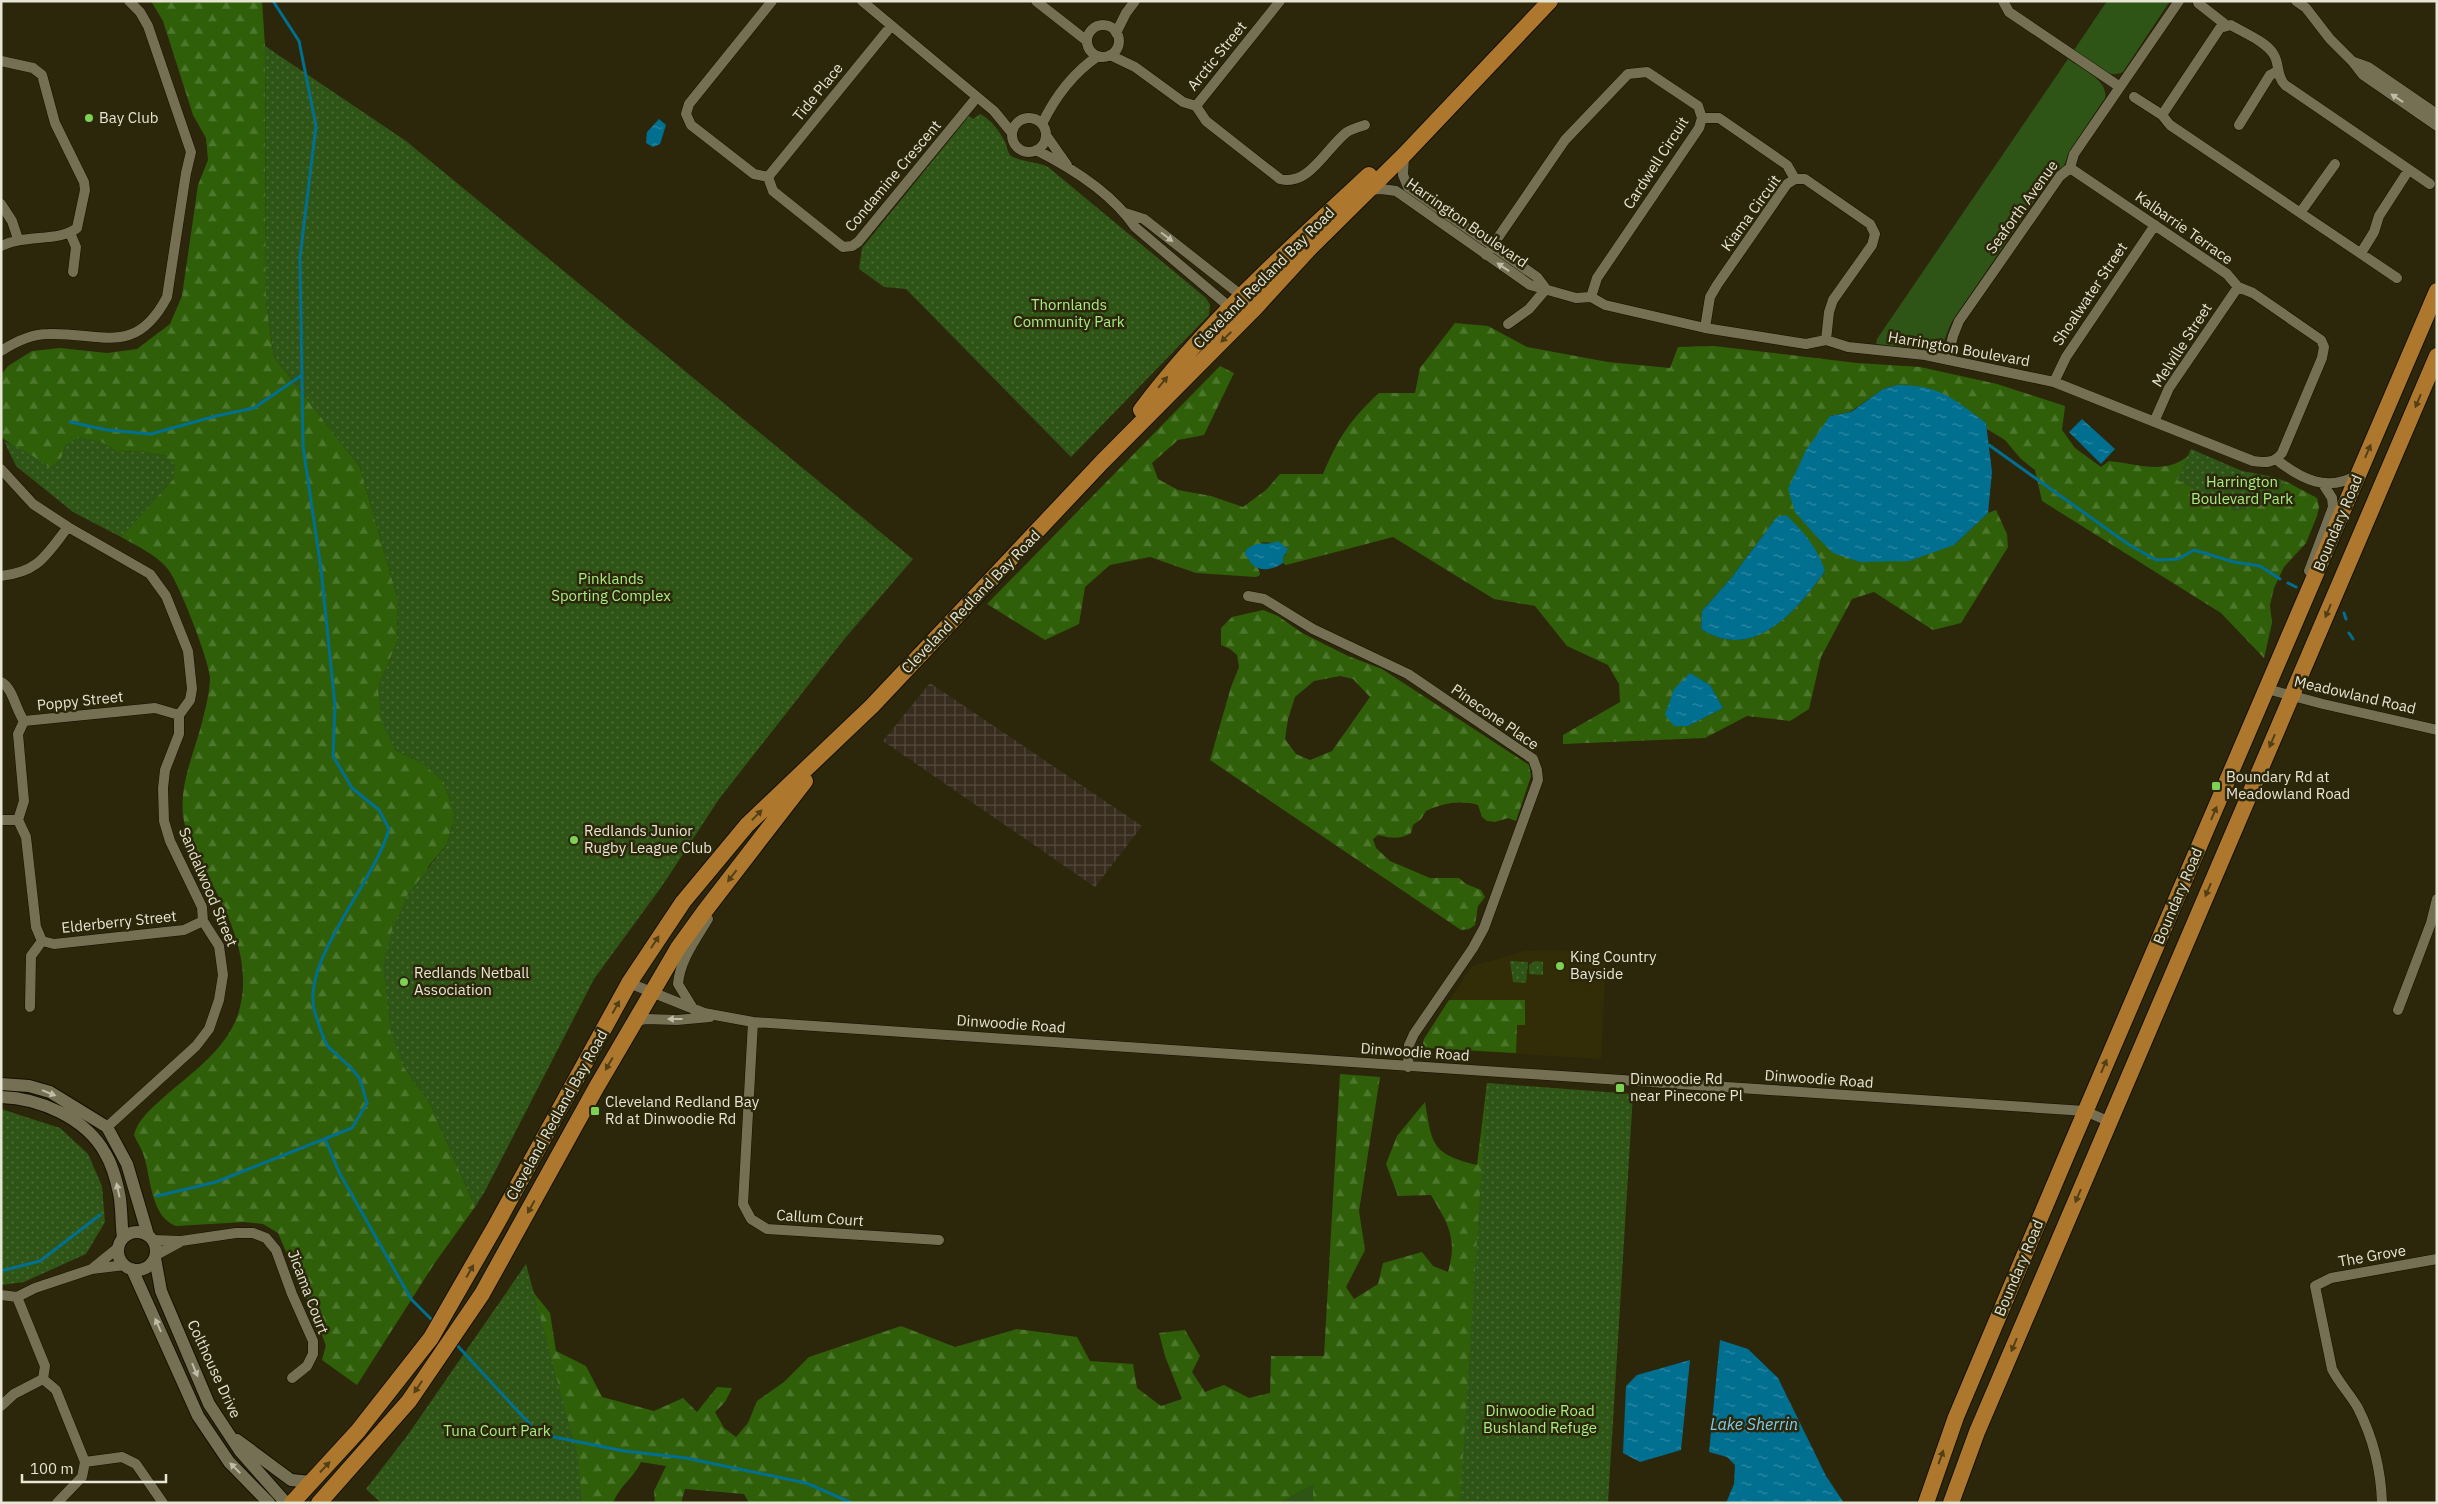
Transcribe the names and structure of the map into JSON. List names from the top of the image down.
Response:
{
  "streets": {
    "highway": ["Cleveland Redland Bay Road", "Boundary Road"],
    "street": [
      "Arctic Street",
      "Tide Place",
      "Cardwell Circuit",
      "Condamine Crescent",
      "Seaforth Avenue",
      "Kiama Circuit",
      "Harrington Boulevard",
      "Kalbarrie Terrace",
      "Shoalwater Street",
      "Melville Street",
      "Meadowland Road",
      "Poppy Street",
      "Pinecone Place",
      "Sandalwood Street",
      "Elderberry Street",
      "Dinwoodie Road",
      "Callum Court",
      "The Grove",
      "Jicama Court",
      "Colthouse Drive"
    ]
  },
  "crossings": [
    ["Tide Place", "Condamine Crescent"],
    ["Cardwell Circuit", "Harrington Boulevard"],
    ["Seaforth Avenue", "Harrington Boulevard"],
    ["Seaforth Avenue", "Kalbarrie Terrace"],
    ["Kiama Circuit", "Harrington Boulevard"],
    ["Harrington Boulevard", "Kalbarrie Terrace"],
    ["Harrington Boulevard", "Cleveland Redland Bay Road"],
    ["Harrington Boulevard", "Shoalwater Street"],
    ["Harrington Boulevard", "Melville Street"],
    ["Kalbarrie Terrace", "Shoalwater Street"],
    ["Kalbarrie Terrace", "Melville Street"],
    ["Cleveland Redland Bay Road", "Dinwoodie Road"],
    ["Boundary Road", "Meadowland Road"],
    ["Boundary Road", "Dinwoodie Road"],
    ["Poppy Street", "Sandalwood Street"],
    ["Poppy Street", "Elderberry Street"],
    ["Pinecone Place", "Dinwoodie Road"],
    ["Sandalwood Street", "Elderberry Street"],
    ["Dinwoodie Road", "Callum Court"],
    ["Jicama Court", "Colthouse Drive"]
  ],
  "water": ["Lake Sherrin"],
  "parks": [
    "Thornlands Community Park",
    "Harrington Boulevard Park",
    "Pinklands Sporting Complex",
    "Dinwoodie Road Bushland Refuge",
    "Tuna Court Park"
  ],
  "places": {
    "other": [
      "Bay Club",
      "Redlands Junior Rugby League Club",
      "King Country Bayside",
      "Redlands Netball Association"
    ],
    "transit": ["Boundary Rd at Meadowland Road", "Dinwoodie Rd near Pinecone Pl", "Cleveland Redland Bay Rd at Dinwoodie Rd"]
  },
  "scale_bar": "100 m"
}
